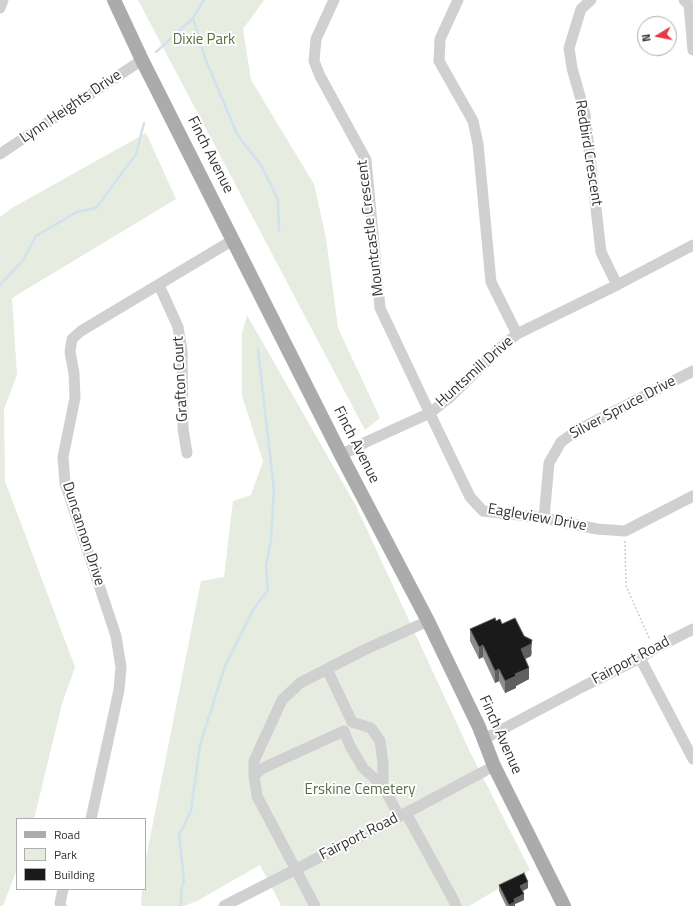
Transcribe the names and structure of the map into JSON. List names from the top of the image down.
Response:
{
  "streets": {
    "main road": ["Finch Avenue"],
    "street": [
      "Lynn Heights Drive",
      "Redbird Crescent",
      "Mountcastle Crescent",
      "Huntsmill Drive",
      "Grafton Court",
      "Silver Spruce Drive",
      "Eagleview Drive",
      "Duncannon Drive",
      "Fairport Road"
    ]
  },
  "crossings": [
    ["Lynn Heights Drive", "Finch Avenue"],
    ["Redbird Crescent", "Huntsmill Drive"],
    ["Finch Avenue", "Huntsmill Drive"],
    ["Finch Avenue", "Duncannon Drive"],
    ["Finch Avenue", "Fairport Road"],
    ["Mountcastle Crescent", "Huntsmill Drive"],
    ["Mountcastle Crescent", "Eagleview Drive"],
    ["Huntsmill Drive", "Eagleview Drive"],
    ["Grafton Court", "Duncannon Drive"],
    ["Silver Spruce Drive", "Eagleview Drive"]
  ],
  "parks": ["Dixie Park", "Erskine Cemetery"],
  "legend": ["Road", "Park", "Building"],
  "north": "left"
}
